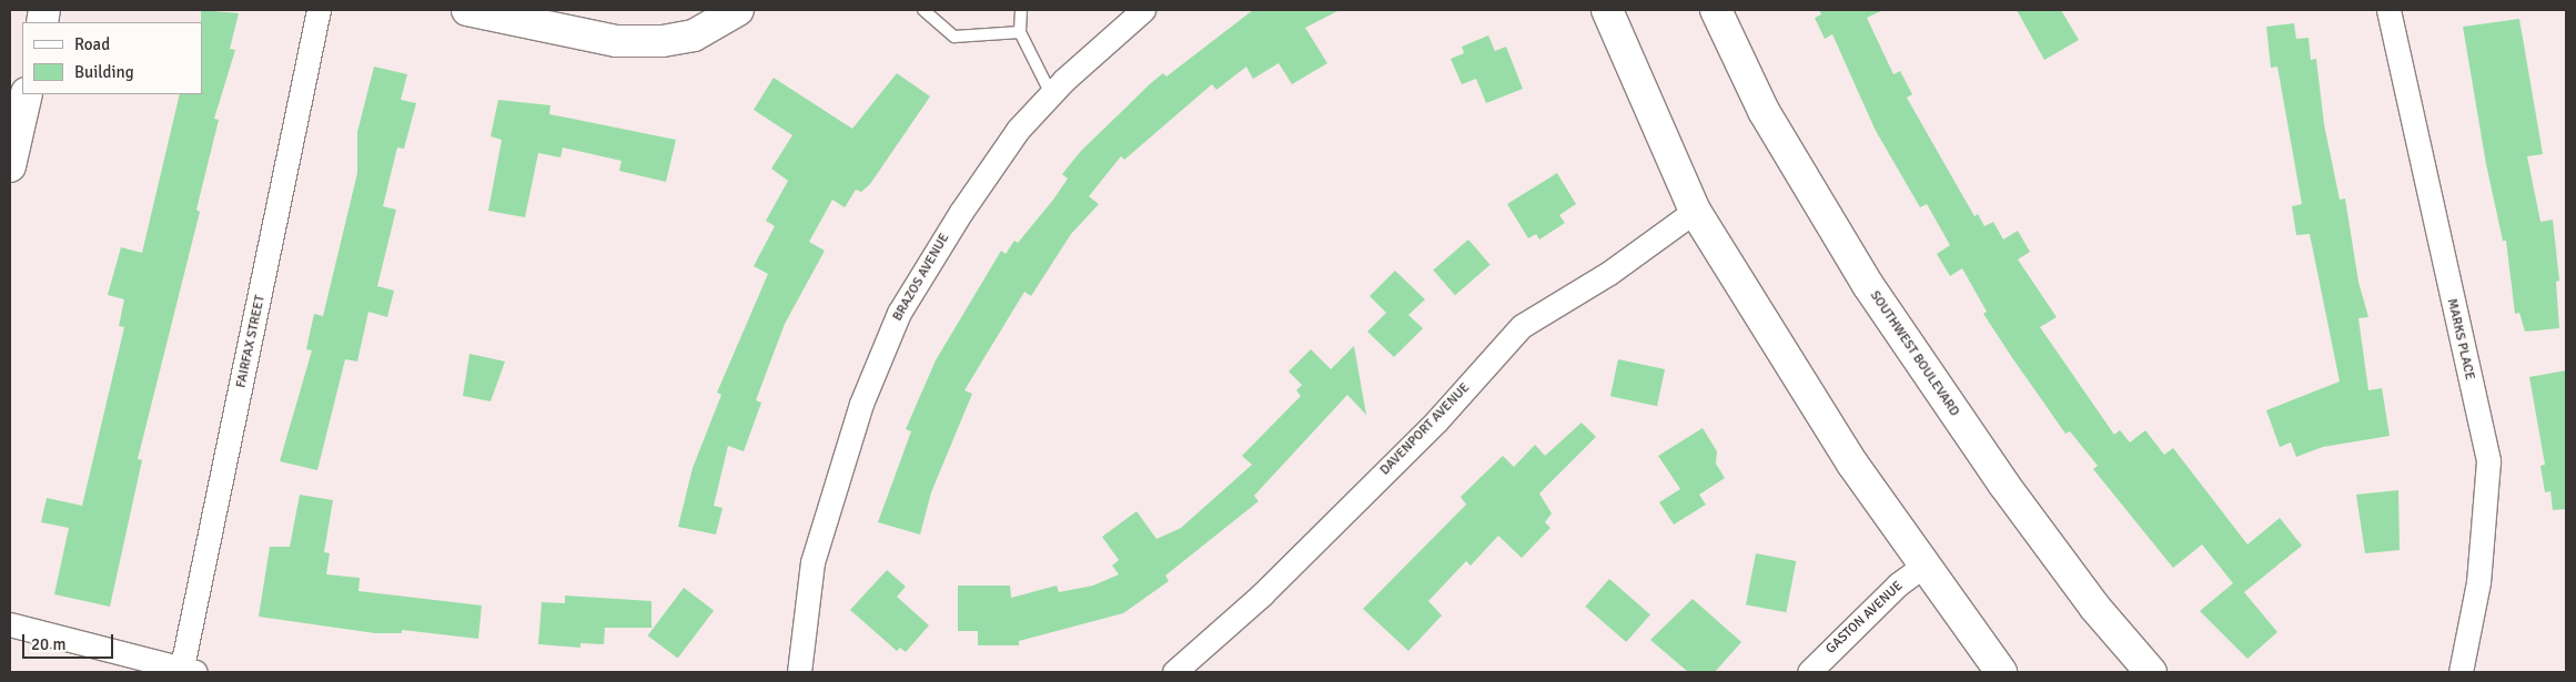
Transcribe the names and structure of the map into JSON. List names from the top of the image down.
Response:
{
  "streets": {
    "main road": ["SOUTHWEST BOULEVARD"],
    "street": [
      "BRAZOS AVENUE",
      "MARKS PLACE",
      "FAIRFAX STREET",
      "DAVENPORT AVENUE",
      "GASTON AVENUE"
    ]
  },
  "legend": ["Road", "Building"],
  "scale_bar": "20 m"
}
